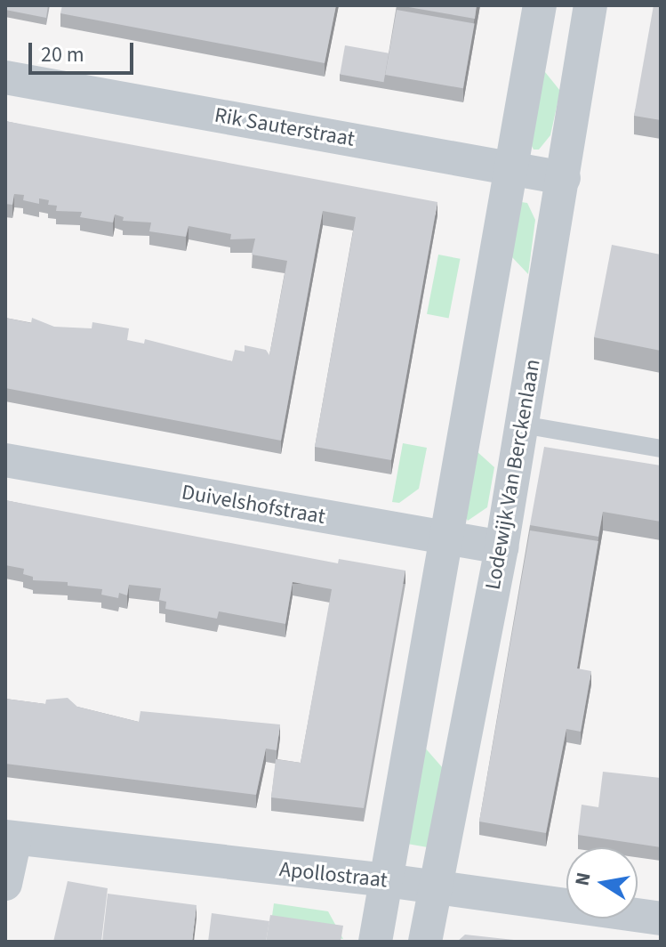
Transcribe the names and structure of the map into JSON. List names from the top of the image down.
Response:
{
  "streets": {
    "street": [
      "Rik Sauterstraat",
      "Lodewijk Van Berckenlaan",
      "Duivelshofstraat",
      "Apollostraat"
    ]
  },
  "crossings": [
    ["Rik Sauterstraat", "Lodewijk Van Berckenlaan"],
    ["Lodewijk Van Berckenlaan", "Duivelshofstraat"],
    ["Lodewijk Van Berckenlaan", "Apollostraat"]
  ],
  "scale_bar": "20 m",
  "north": "left"
}
